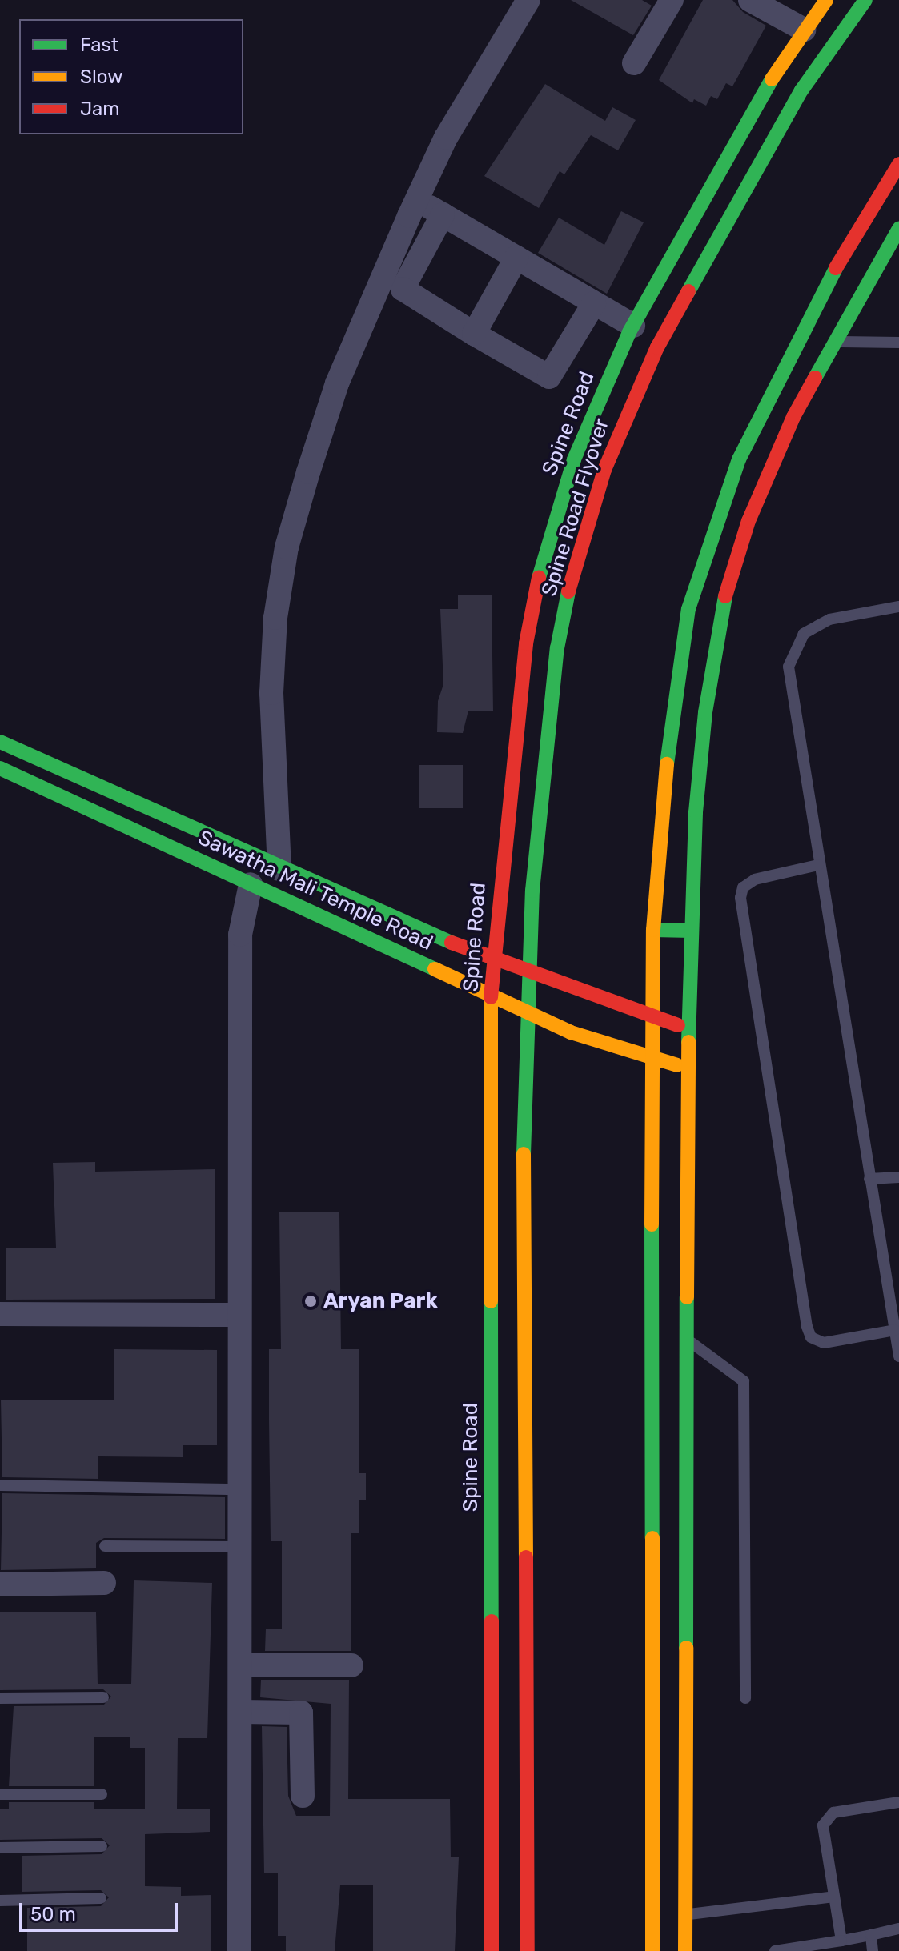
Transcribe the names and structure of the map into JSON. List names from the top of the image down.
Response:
{
  "streets": {
    "street": ["Spine Road", "Spine Road Flyover", "Sawatha Mali Temple Road"]
  },
  "crossings": [
    ["Spine Road", "Sawatha Mali Temple Road"],
    ["Spine Road Flyover", "Sawatha Mali Temple Road"]
  ],
  "places": ["Aryan Park"],
  "legend": ["Fast", "Slow", "Jam"],
  "scale_bar": "50 m"
}
